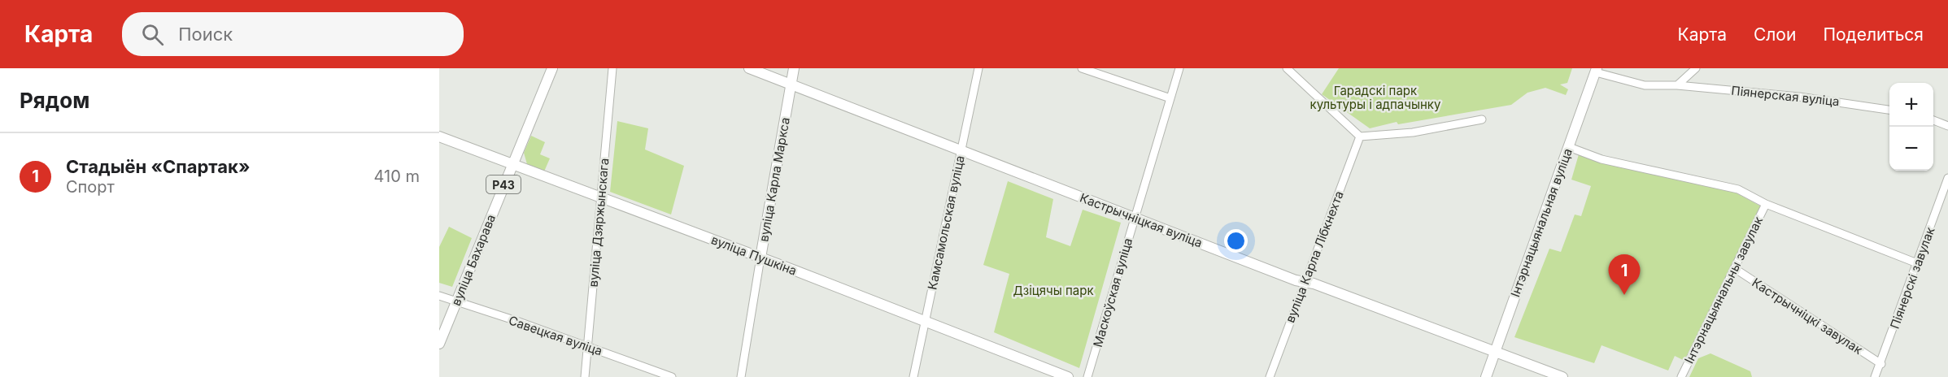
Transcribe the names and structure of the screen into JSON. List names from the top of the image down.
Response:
{
  "streets": {
    "main road": [
      "вуліца Карла Маркса",
      "Р43",
      "Кастрычніцкая вуліца",
      "Інтэрнацыянальная вуліца",
      "вуліца Пушкіна",
      "вуліца Бахарава"
    ],
    "street": [
      "Піянерская вуліца",
      "вуліца Дзяржынскага",
      "Камсамольская вуліца",
      "вуліца Карла Лібкнехта",
      "Піянерскі завулак",
      "Інтэрнацыянальны завулак",
      "Маскоўская вуліца",
      "Кастрычніцкі завулак",
      "Савецкая вуліца"
    ]
  },
  "crossings": [
    ["Піянерская вуліца", "Інтэрнацыянальная вуліца"],
    ["вуліца Карла Маркса", "Кастрычніцкая вуліца"],
    ["вуліца Карла Маркса", "вуліца Пушкіна"],
    ["Кастрычніцкая вуліца", "Камсамольская вуліца"],
    ["Кастрычніцкая вуліца", "Інтэрнацыянальная вуліца"],
    ["Кастрычніцкая вуліца", "вуліца Карла Лібкнехта"],
    ["Кастрычніцкая вуліца", "Маскоўская вуліца"],
    ["вуліца Дзяржынскага", "вуліца Пушкіна"],
    ["вуліца Дзяржынскага", "Савецкая вуліца"],
    ["Камсамольская вуліца", "вуліца Пушкіна"],
    ["Інтэрнацыянальная вуліца", "Інтэрнацыянальны завулак"],
    ["вуліца Пушкіна", "вуліца Бахарава"],
    ["вуліца Бахарава", "Савецкая вуліца"],
    ["Піянерскі завулак", "Інтэрнацыянальны завулак"],
    ["Піянерскі завулак", "Кастрычніцкі завулак"],
    ["Інтэрнацыянальны завулак", "Кастрычніцкі завулак"]
  ],
  "parks": ["Гарадскі парк культуры і адпачынку", "Дзіцячы парк"],
  "page": {
    "header": "Карта",
    "search": "Поиск",
    "nav": ["Карта", "Слои", "Поделиться"],
    "heading": "Рядом",
    "map_buttons": ["+", "−"],
    "list": [
      {
        "mark": "1",
        "name": "Стадыён «Спартак»",
        "note": "Спорт",
        "value": "410 m"
      }
    ],
    "pins": "1"
  }
}
